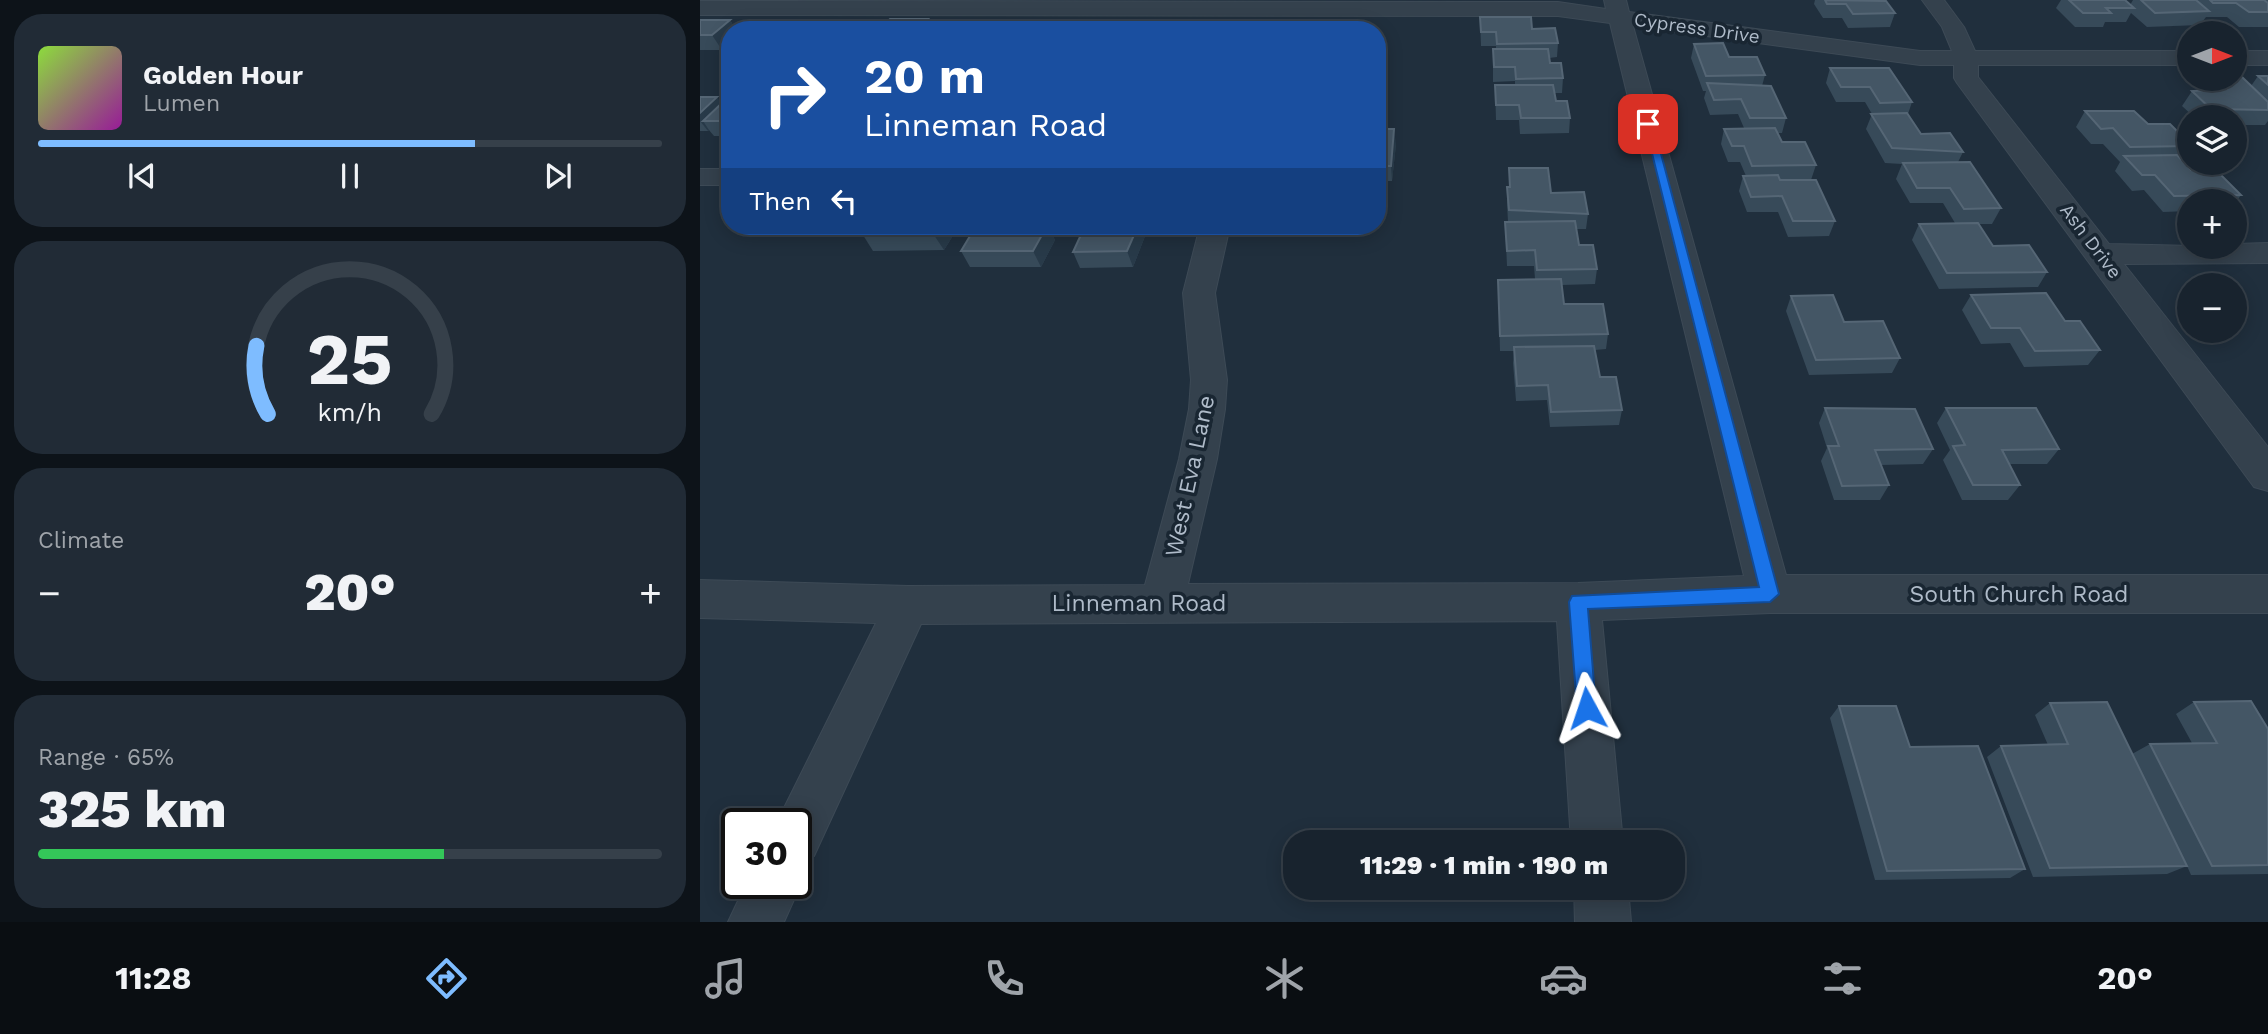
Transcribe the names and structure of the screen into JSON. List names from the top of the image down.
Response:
{
  "streets": {
    "street": [
      "Cypress Drive",
      "Ash Drive",
      "West Eva Lane",
      "South Church Road",
      "Linneman Road"
    ]
  },
  "crossings": [
    ["Cypress Drive", "Ash Drive"],
    ["West Eva Lane", "Linneman Road"],
    ["South Church Road", "Linneman Road"]
  ],
  "north": "right",
  "page": {
    "map_buttons": ["+", "−"],
    "turn": ["20 m", "Linneman Road"],
    "song": ["Golden Hour", "Lumen"],
    "then": "Then",
    "tile": [
      "Climate",
      ["Range · 65%", "325 km"]
    ],
    "heat": ["−", "20°", "+"],
    "limit": "30",
    "trip": "11:29 · 1 min · 190 m",
    "tabs": ["11:28", "20°"],
    "gauge": ["25", "km/h"]
  }
}
